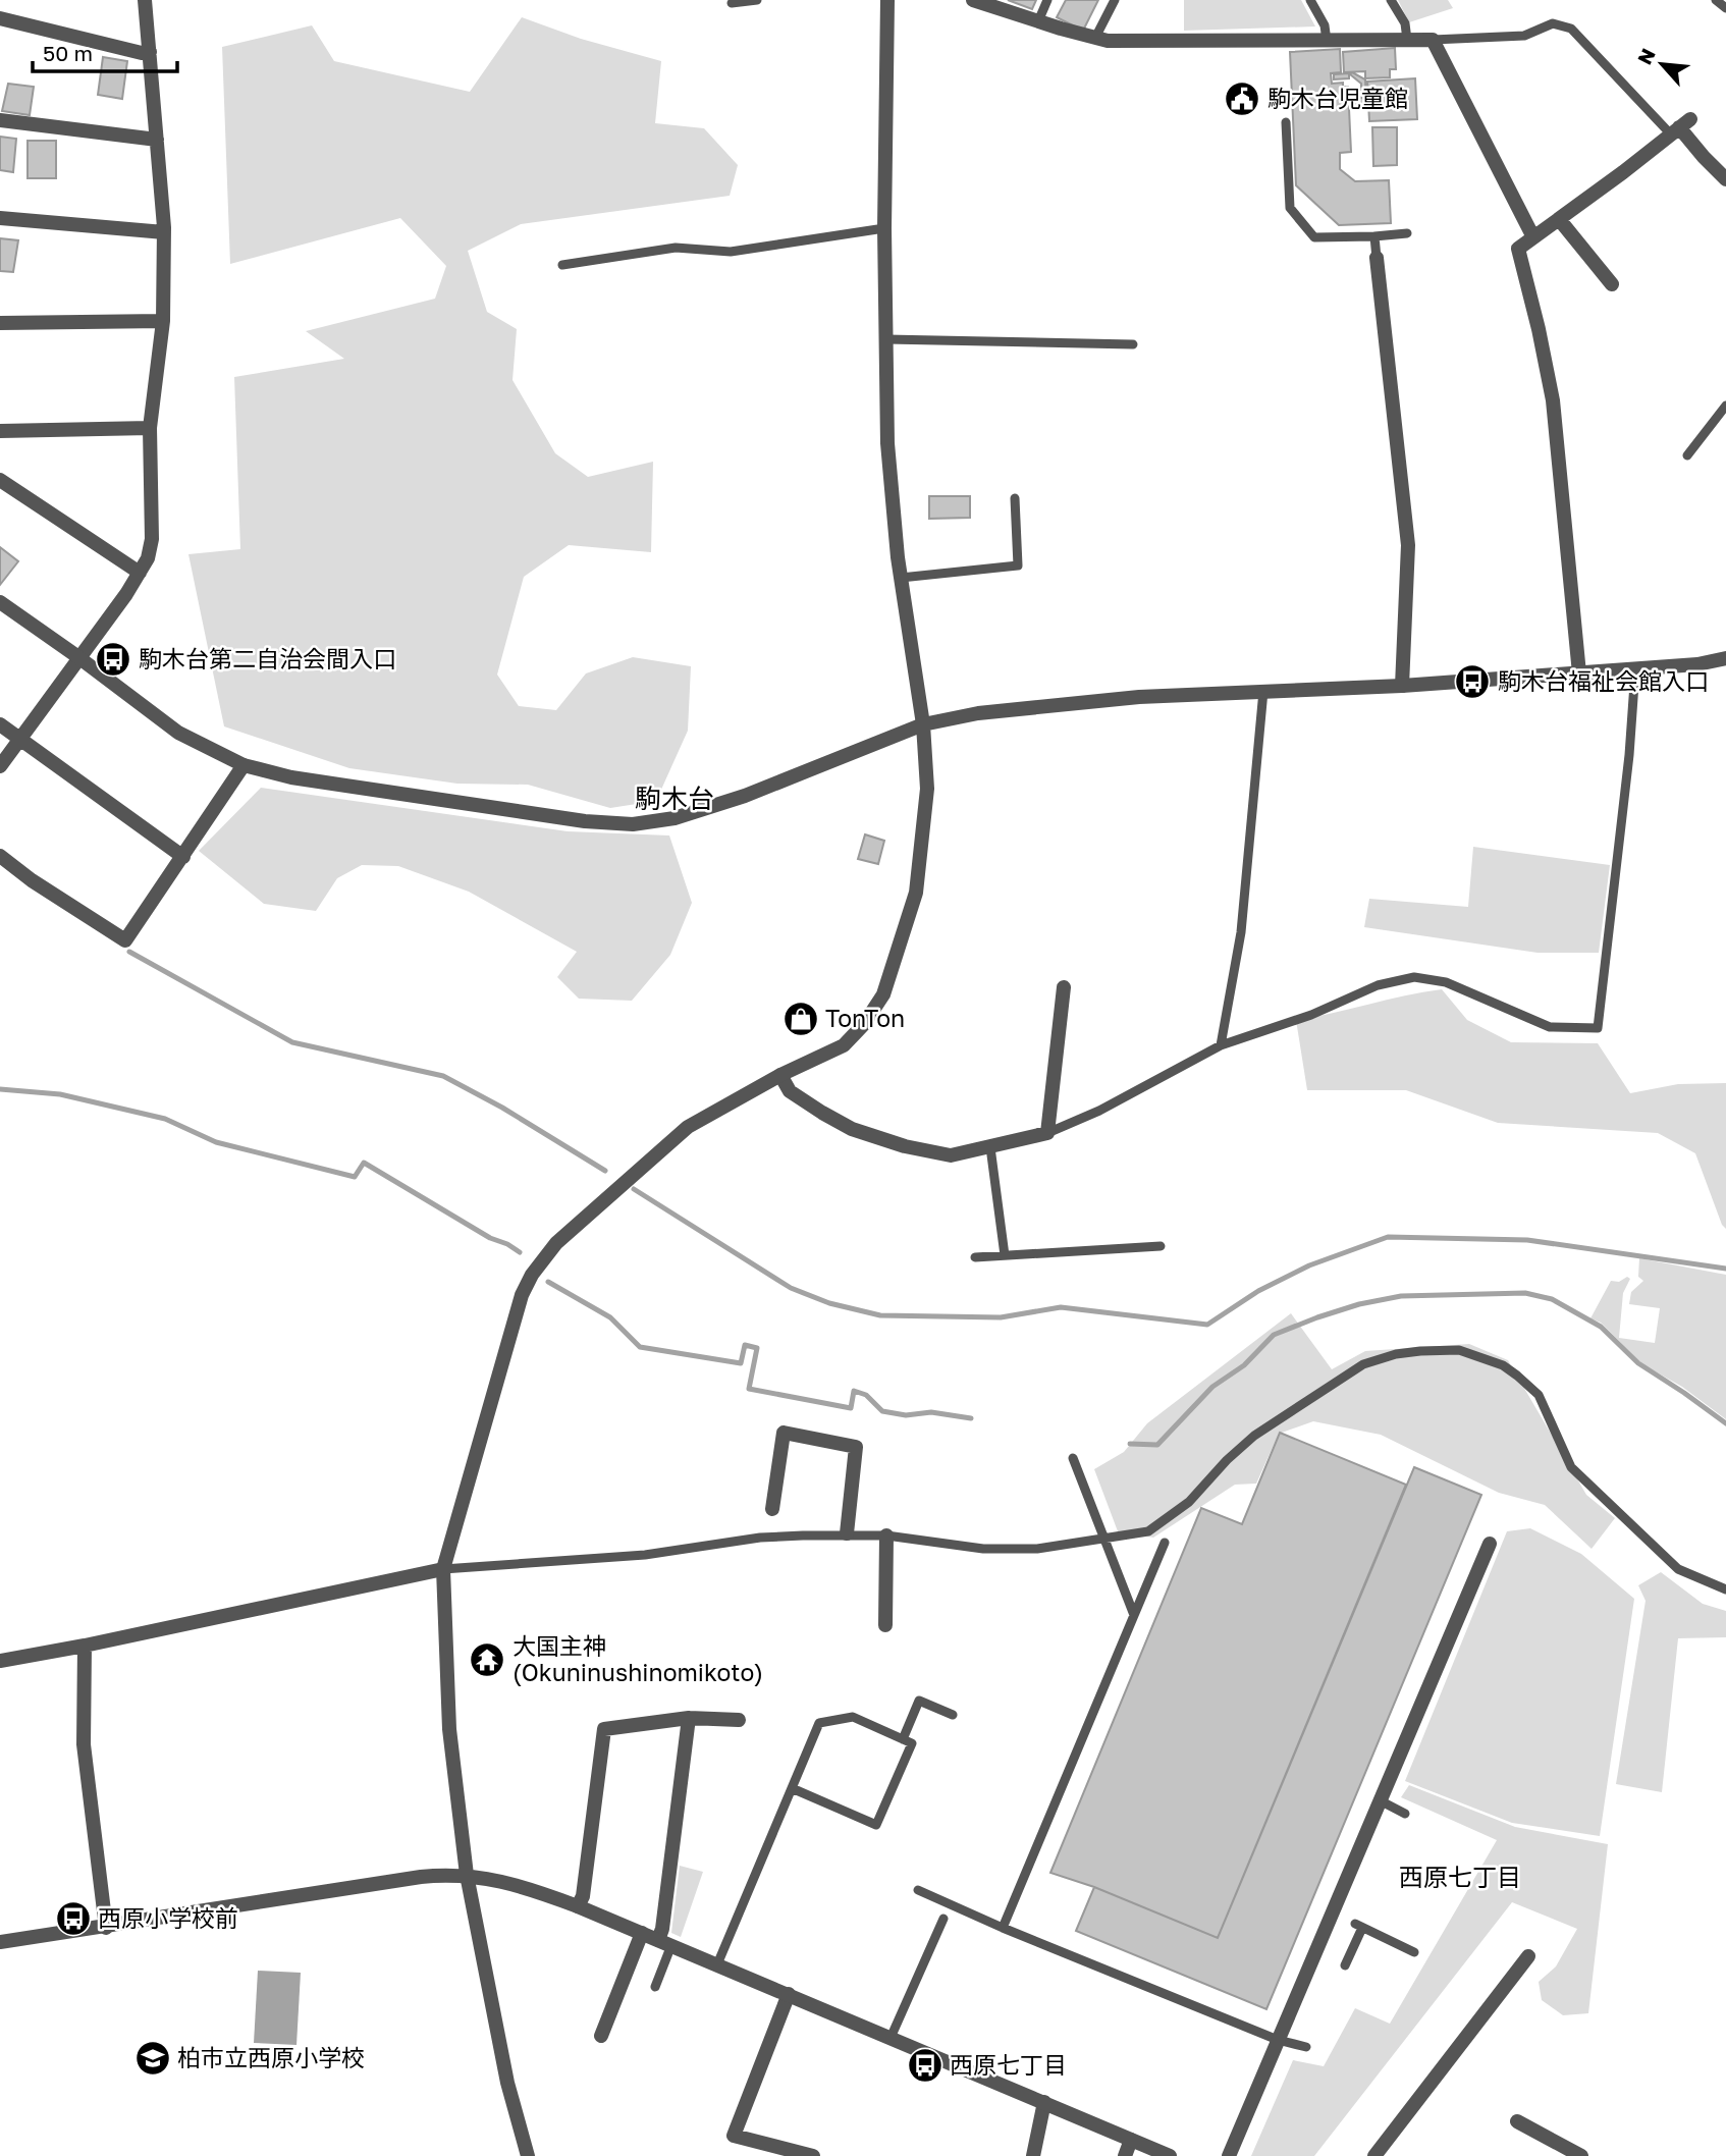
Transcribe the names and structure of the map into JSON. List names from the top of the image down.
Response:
{
  "districts": ["駒木台", "西原七丁目"],
  "places": {
    "public building": ["駒木台児童館"],
    "bus stop": [
      "駒木台第二自治会間入口",
      "駒木台福祉会館入口",
      "西原小学校前",
      "西原七丁目"
    ],
    "shop": ["TonTon"],
    "temple": ["大国主神 (Okuninushinomikoto)"],
    "school or university": ["柏市立西原小学校"]
  },
  "scale_bar": "50 m",
  "north": "top left"
}
